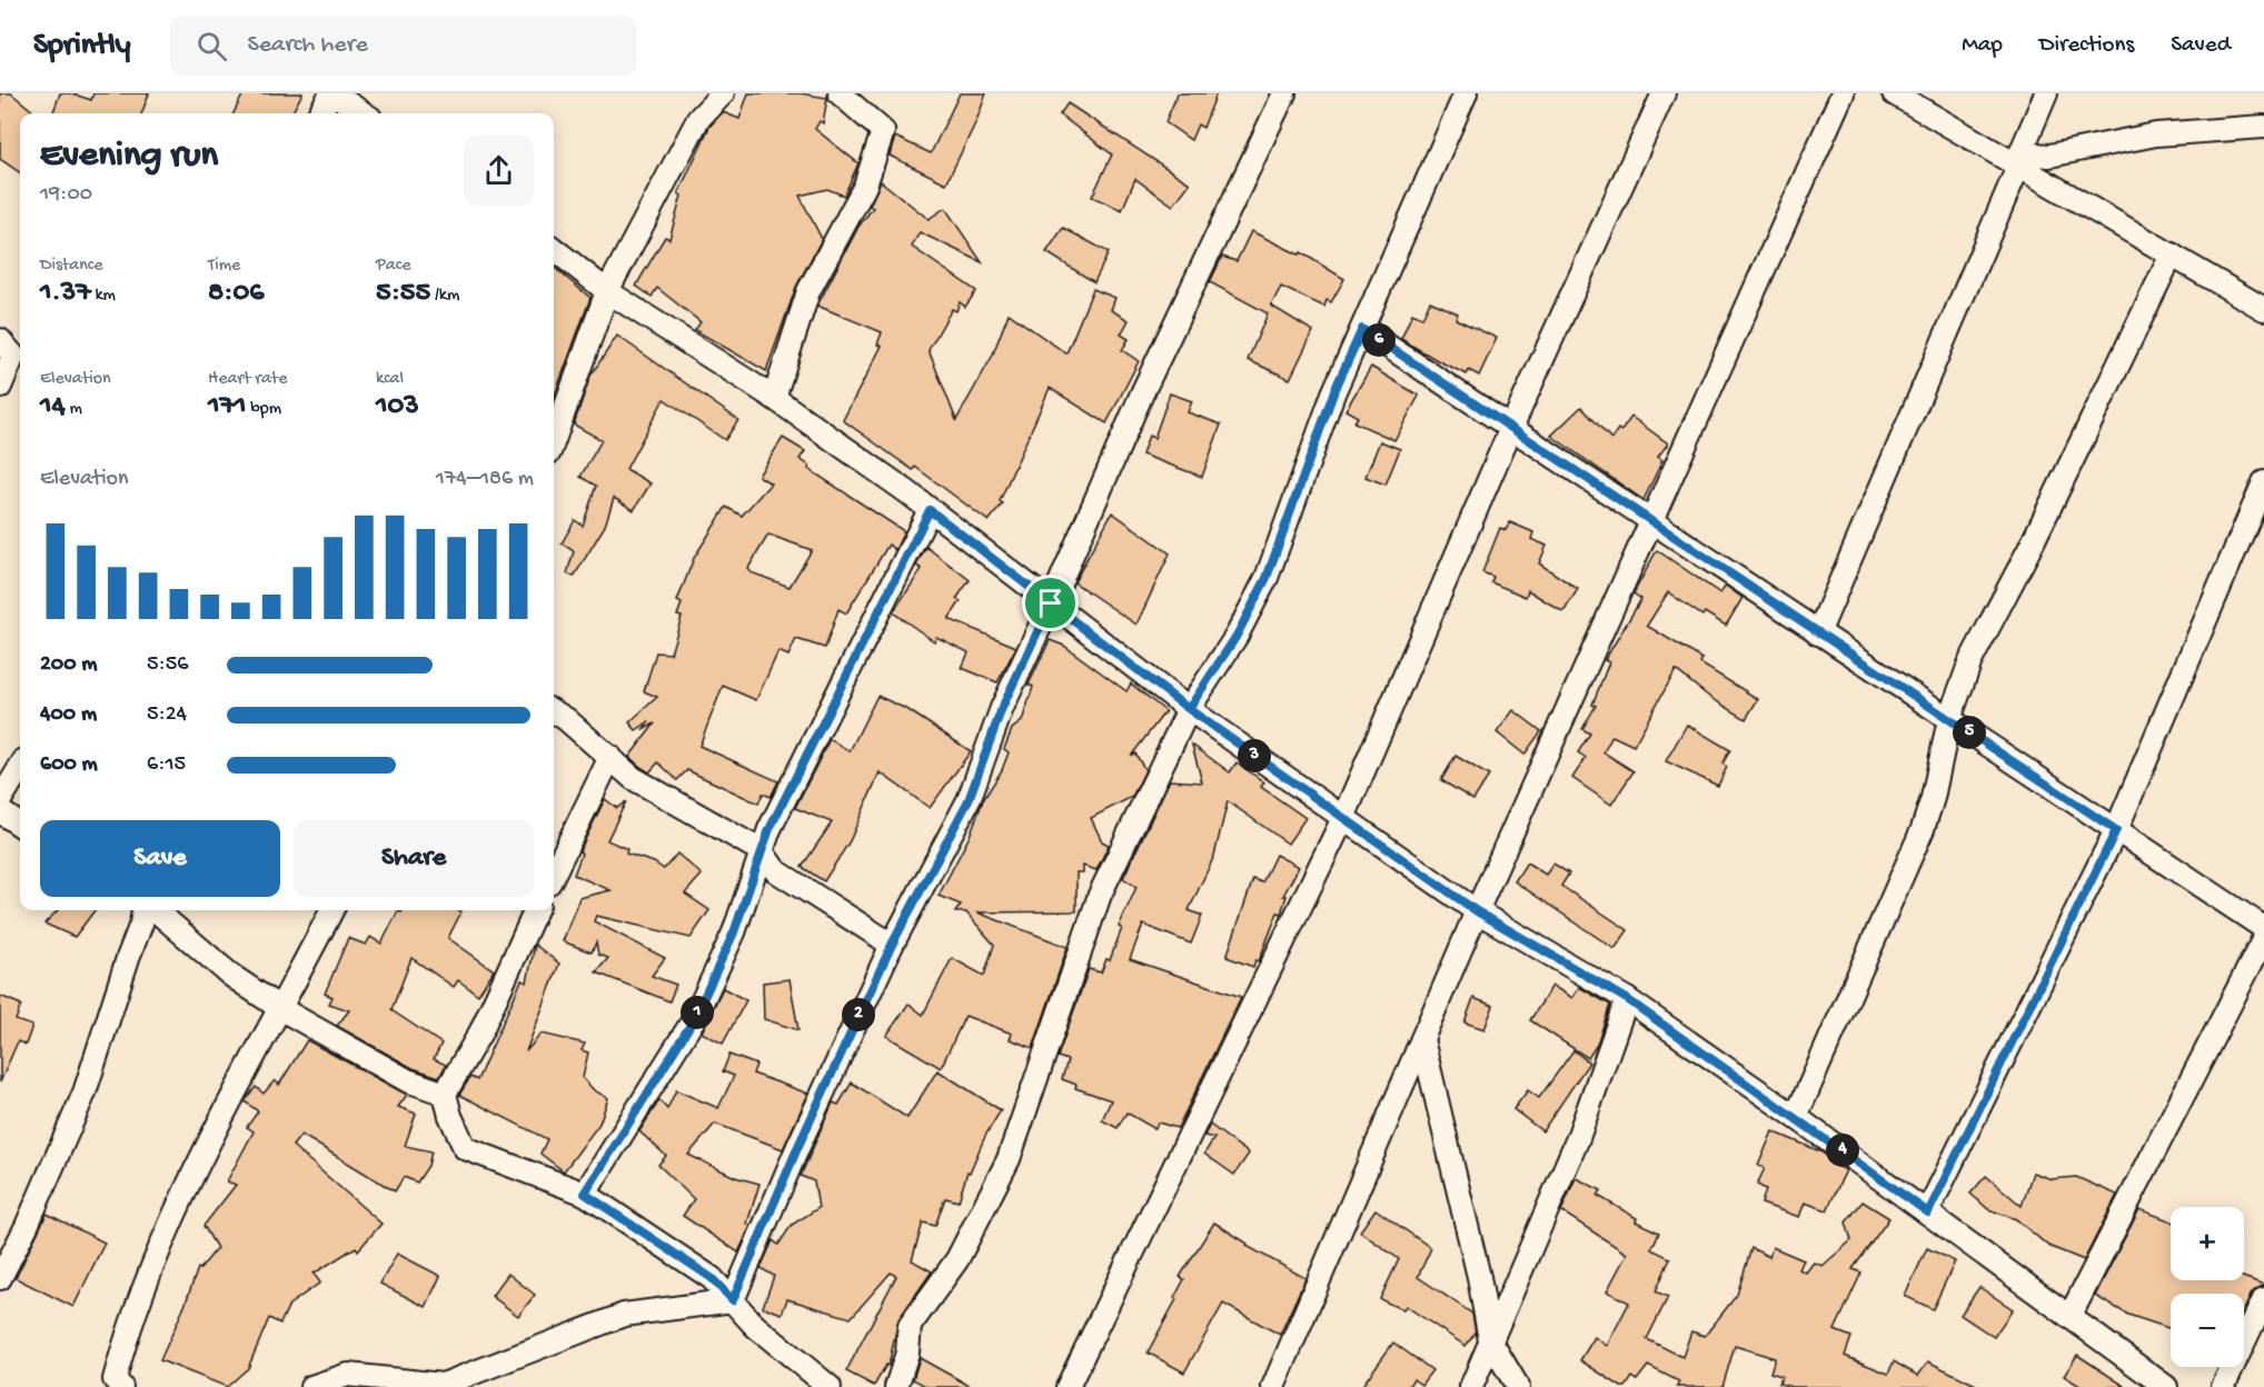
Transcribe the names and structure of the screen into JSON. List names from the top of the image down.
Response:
{
  "page": {
    "header": "Sprintly",
    "search": "Search here",
    "nav": ["Map", "Directions", "Saved"],
    "heading": ["Evening run", "19:00"],
    "stats": [
      ["Distance", "1.37 km"],
      ["Time", "8:06"],
      ["Pace", "5:55 /km"],
      ["Elevation", "14 m"],
      ["Heart rate", "171 bpm"],
      ["kcal", "103"]
    ],
    "pins": [
      "6",
      "5",
      "3",
      "1",
      "2",
      "4"
    ],
    "chart": ["Elevation", "174–186 m"],
    "list": [
      {
        "name": "200 m",
        "note": "5:56"
      },
      {
        "name": "400 m",
        "note": "5:24"
      },
      {
        "name": "600 m",
        "note": "6:15"
      }
    ],
    "buttons": ["Save", "Share"],
    "map_buttons": ["+", "−"]
  }
}
